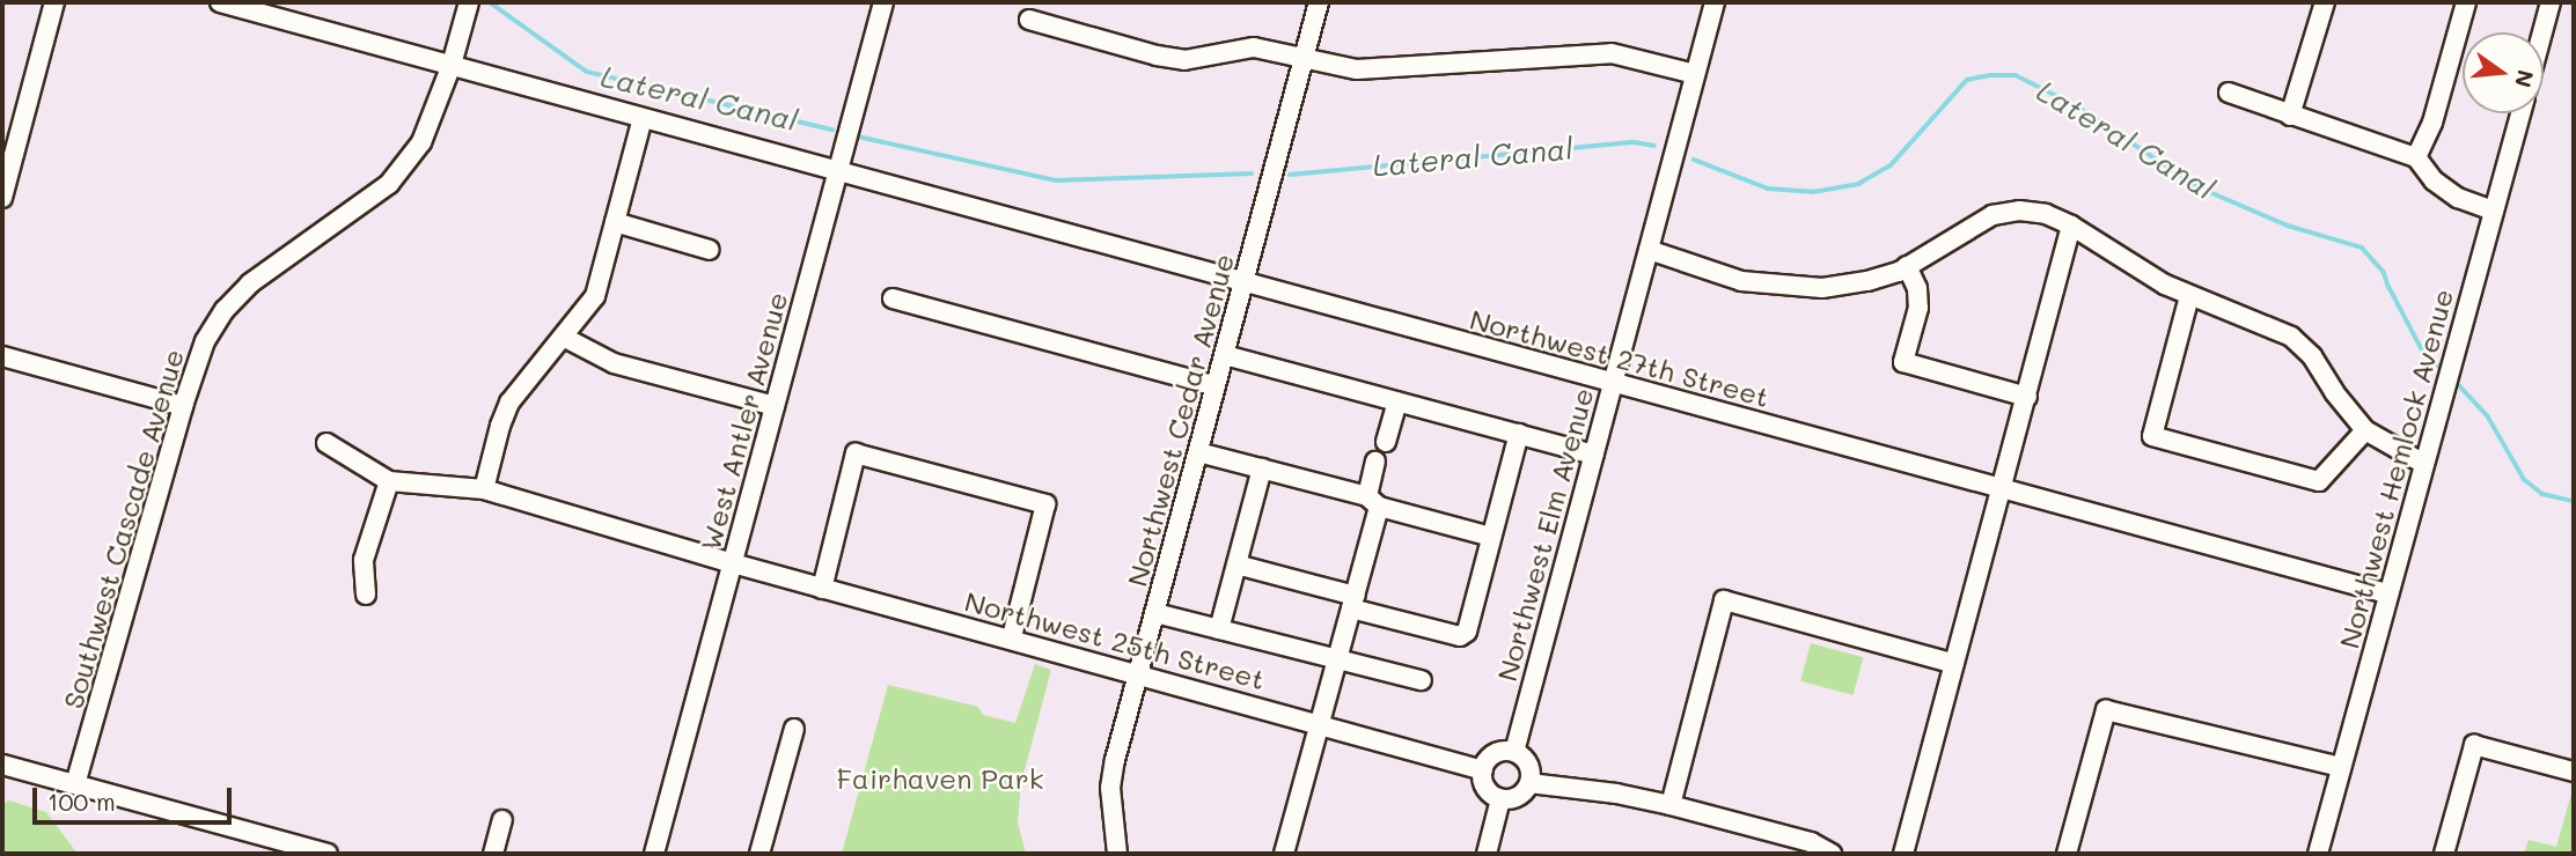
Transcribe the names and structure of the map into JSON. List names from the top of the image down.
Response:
{
  "streets": {
    "street": [
      "Northwest 27th Street",
      "Northwest Cedar Avenue",
      "West Antler Avenue",
      "Northwest Hemlock Avenue",
      "Southwest Cascade Avenue",
      "Northwest Elm Avenue",
      "Northwest 25th Street"
    ]
  },
  "crossings": [
    ["Northwest 27th Street", "Northwest Cedar Avenue"],
    ["Northwest 27th Street", "West Antler Avenue"],
    ["Northwest 27th Street", "Northwest Hemlock Avenue"],
    ["Northwest 27th Street", "Southwest Cascade Avenue"],
    ["Northwest 27th Street", "Northwest Elm Avenue"],
    ["Northwest Cedar Avenue", "Northwest 25th Street"],
    ["West Antler Avenue", "Northwest 25th Street"],
    ["Northwest Elm Avenue", "Northwest 25th Street"]
  ],
  "water": ["Lateral Canal"],
  "parks": ["Fairhaven Park"],
  "scale_bar": "100 m",
  "north": "right"
}
